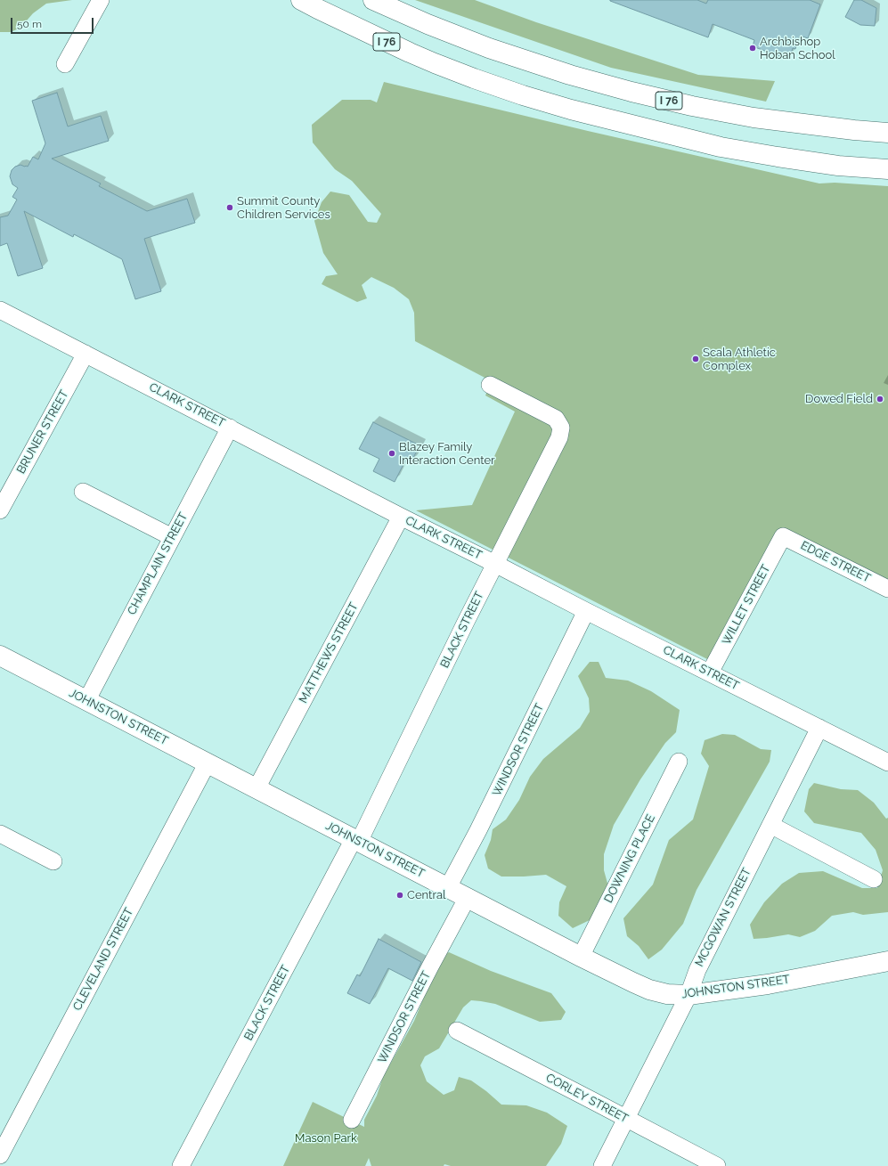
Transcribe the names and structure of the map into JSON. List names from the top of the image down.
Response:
{
  "streets": {
    "main road": ["I 76", "JOHNSTON STREET"],
    "street": [
      "CLARK STREET",
      "BRUNER STREET",
      "EDGE STREET",
      "CHAMPLAIN STREET",
      "WILLET STREET",
      "BLACK STREET",
      "MATTHEWS STREET",
      "WINDSOR STREET",
      "DOWNING PLACE",
      "MCGOWAN STREET",
      "CLEVELAND STREET",
      "CORLEY STREET"
    ]
  },
  "crossings": [
    ["CLARK STREET", "BRUNER STREET"],
    ["CLARK STREET", "CHAMPLAIN STREET"],
    ["CLARK STREET", "WILLET STREET"],
    ["CLARK STREET", "BLACK STREET"],
    ["CLARK STREET", "MATTHEWS STREET"],
    ["CLARK STREET", "WINDSOR STREET"],
    ["CLARK STREET", "MCGOWAN STREET"],
    ["EDGE STREET", "WILLET STREET"],
    ["CHAMPLAIN STREET", "JOHNSTON STREET"],
    ["BLACK STREET", "JOHNSTON STREET"],
    ["MATTHEWS STREET", "JOHNSTON STREET"],
    ["JOHNSTON STREET", "WINDSOR STREET"],
    ["JOHNSTON STREET", "DOWNING PLACE"],
    ["JOHNSTON STREET", "MCGOWAN STREET"],
    ["JOHNSTON STREET", "CLEVELAND STREET"],
    ["MCGOWAN STREET", "CORLEY STREET"]
  ],
  "parks": ["Mason Park"],
  "places": [
    "Archbishop Hoban School",
    "Summit County Children Services",
    "Scala Athletic Complex",
    "Dowed Field",
    "Blazey Family Interaction Center",
    "Central"
  ],
  "scale_bar": "50 m"
}
